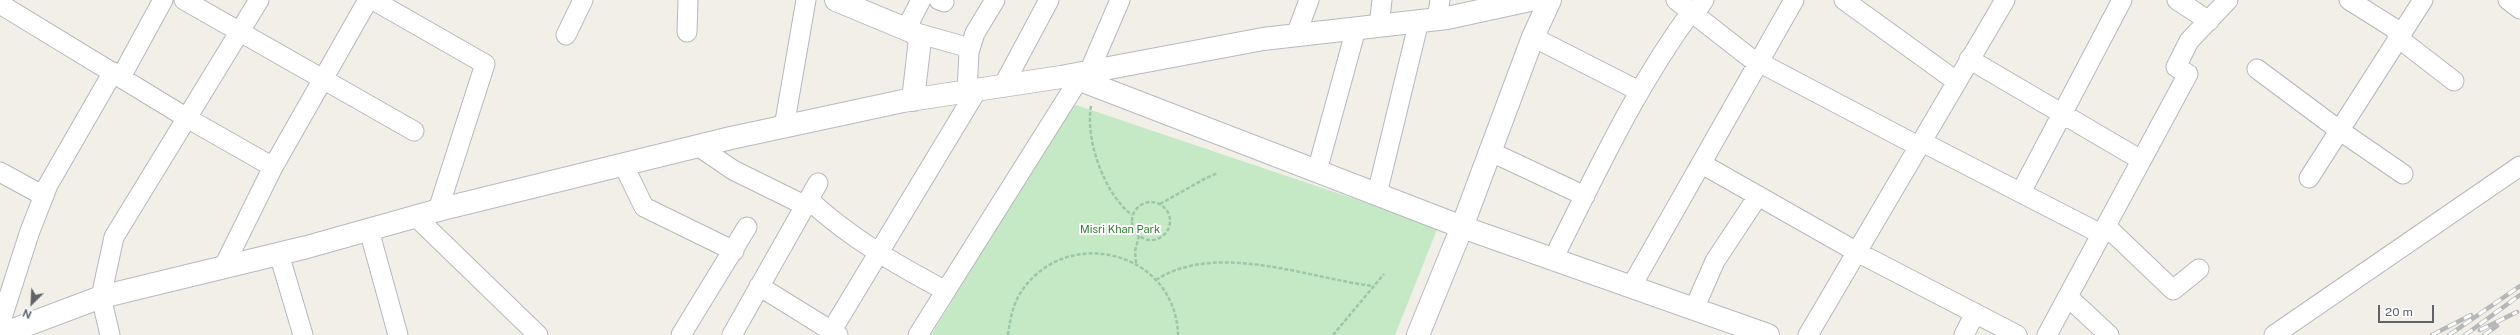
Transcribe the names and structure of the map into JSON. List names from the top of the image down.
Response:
{
  "parks": ["Misri Khan Park"],
  "scale_bar": "20 m",
  "north": "bottom left"
}
